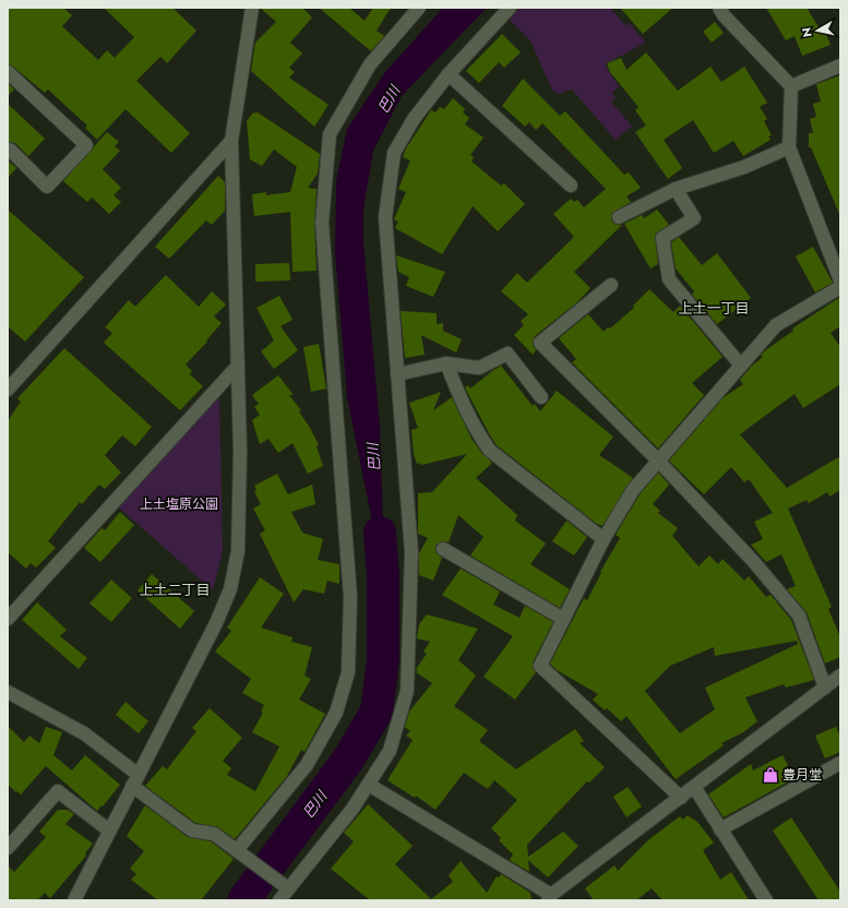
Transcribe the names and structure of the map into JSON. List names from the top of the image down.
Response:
{
  "districts": ["上土一丁目", "上土二丁目"],
  "water": ["巴川"],
  "parks": ["上土塩原公園"],
  "places": {
    "shop": ["豊月堂"]
  },
  "north": "left"
}
